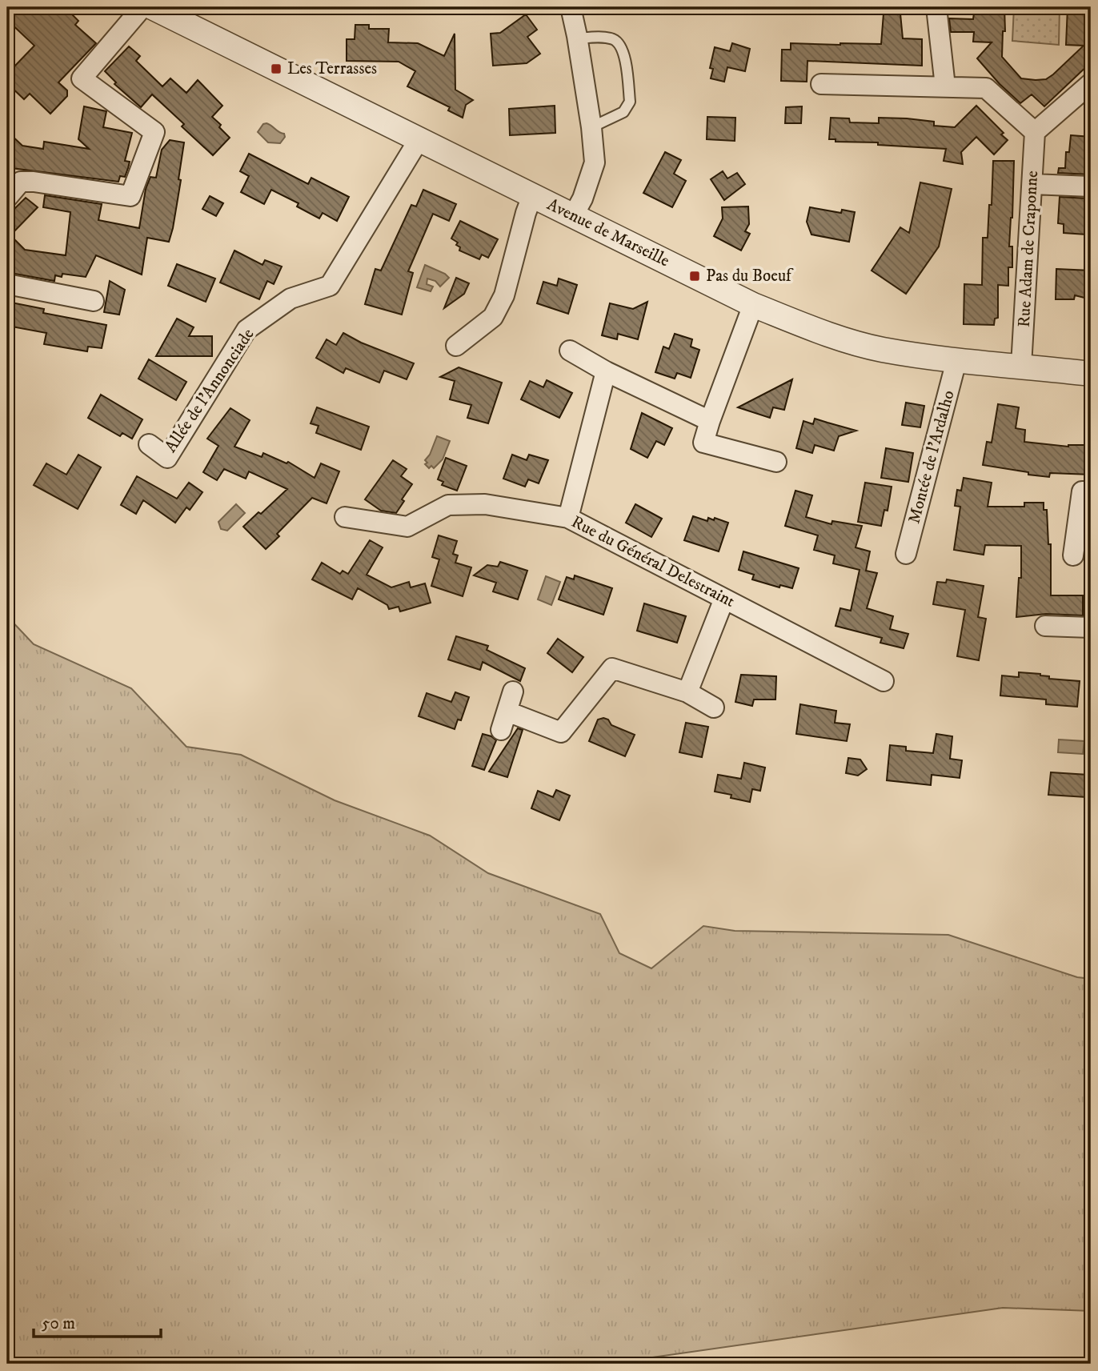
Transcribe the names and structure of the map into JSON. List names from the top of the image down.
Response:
{
  "streets": {
    "street": [
      "Avenue de Marseille",
      "Rue Adam de Craponne",
      "Allée de l’Annonciade",
      "Montée de l'Ardalho",
      "Rue du Général Delestraint"
    ]
  },
  "crossings": [
    ["Avenue de Marseille", "Rue Adam de Craponne"],
    ["Avenue de Marseille", "Allée de l’Annonciade"],
    ["Avenue de Marseille", "Montée de l'Ardalho"]
  ],
  "places": {
    "transit": ["Les Terrasses", "Pas du Boeuf"]
  },
  "scale_bar": "50 m"
}
